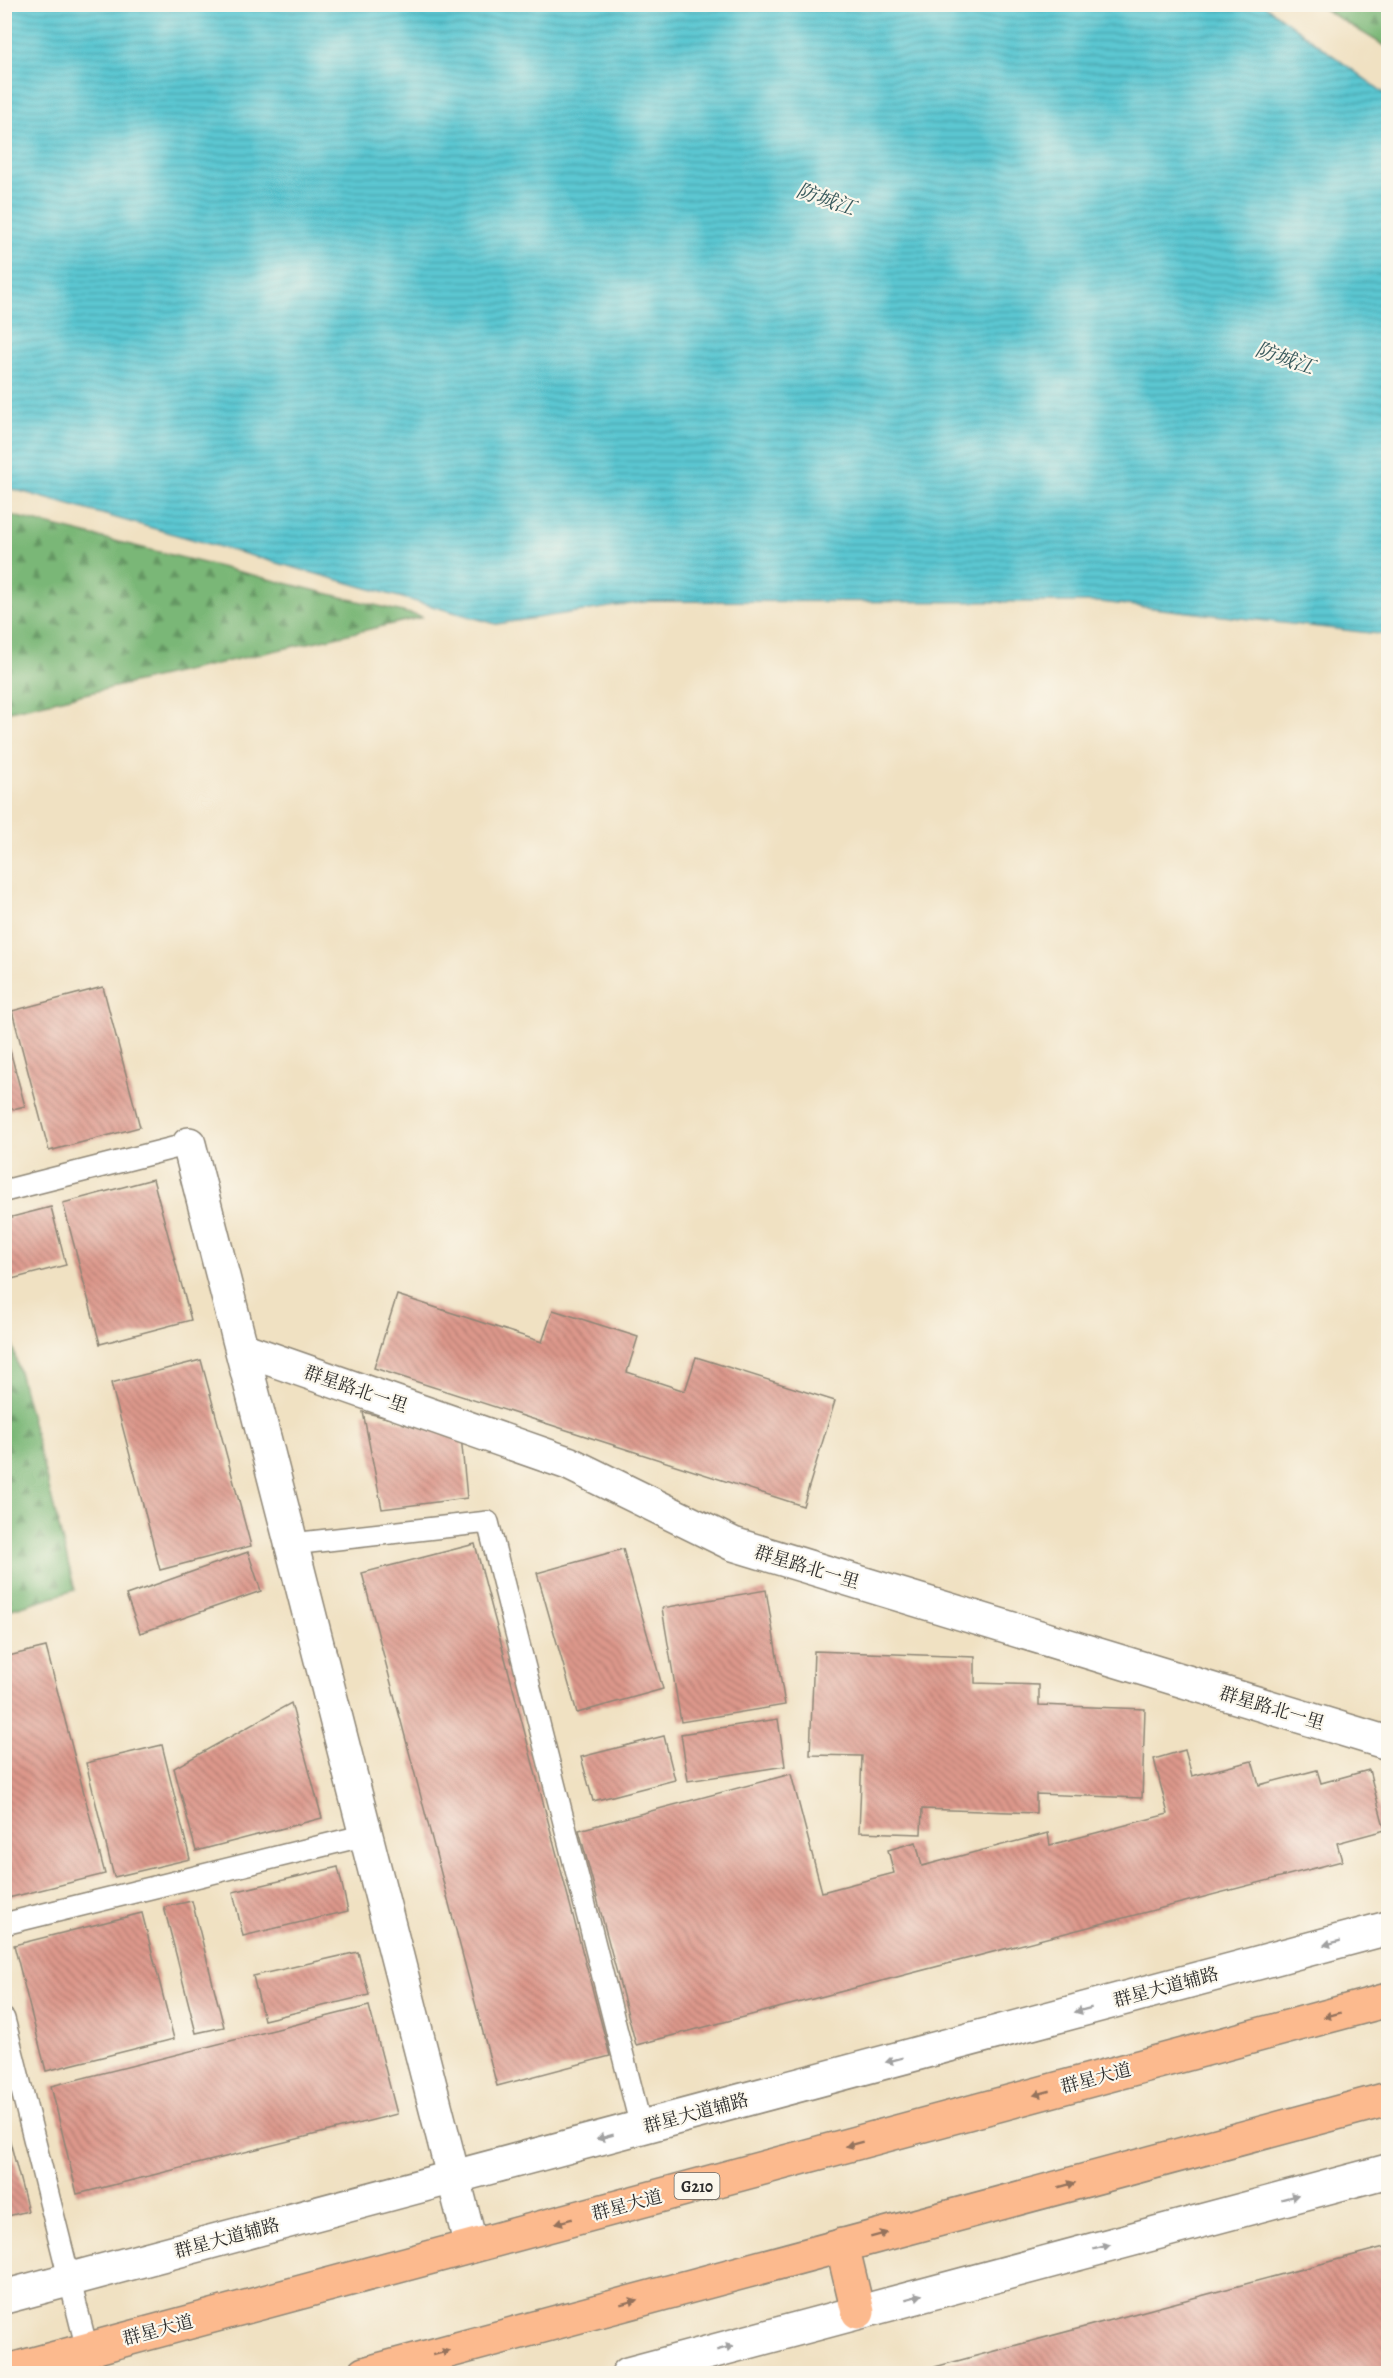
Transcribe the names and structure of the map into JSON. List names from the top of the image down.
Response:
{
  "streets": {
    "highway": ["群星大道", "G210"],
    "street": ["群星路北一里", "群星大道辅路"]
  },
  "water": ["防城江"]
}
